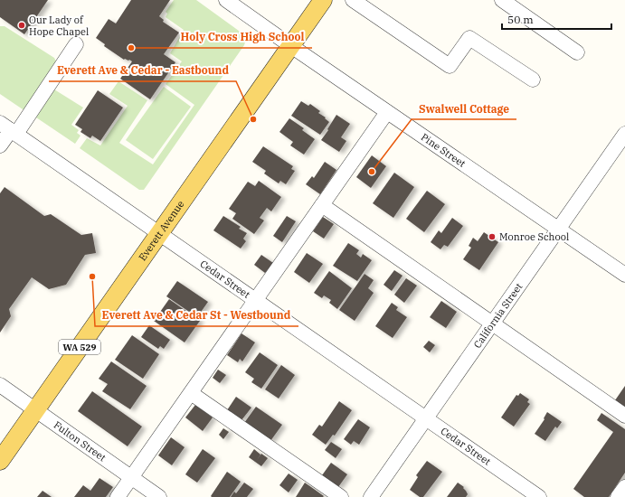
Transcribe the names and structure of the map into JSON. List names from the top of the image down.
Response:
{
  "streets": {
    "main road": ["Everett Avenue", "WA 529"],
    "street": [
      "Pine Street",
      "Cedar Street",
      "California Street",
      "Fulton Street"
    ]
  },
  "crossings": [
    ["Pine Street", "Everett Avenue"],
    ["Pine Street", "California Street"],
    ["Everett Avenue", "Cedar Street"],
    ["Everett Avenue", "Fulton Street"],
    ["Cedar Street", "California Street"]
  ],
  "places": [
    "Our Lady of Hope Chapel",
    "Holy Cross High School",
    "Everett Ave & Cedar - Eastbound",
    "Swalwell Cottage",
    "Monroe School",
    "Everett Ave & Cedar St - Westbound"
  ],
  "scale_bar": "50 m"
}
